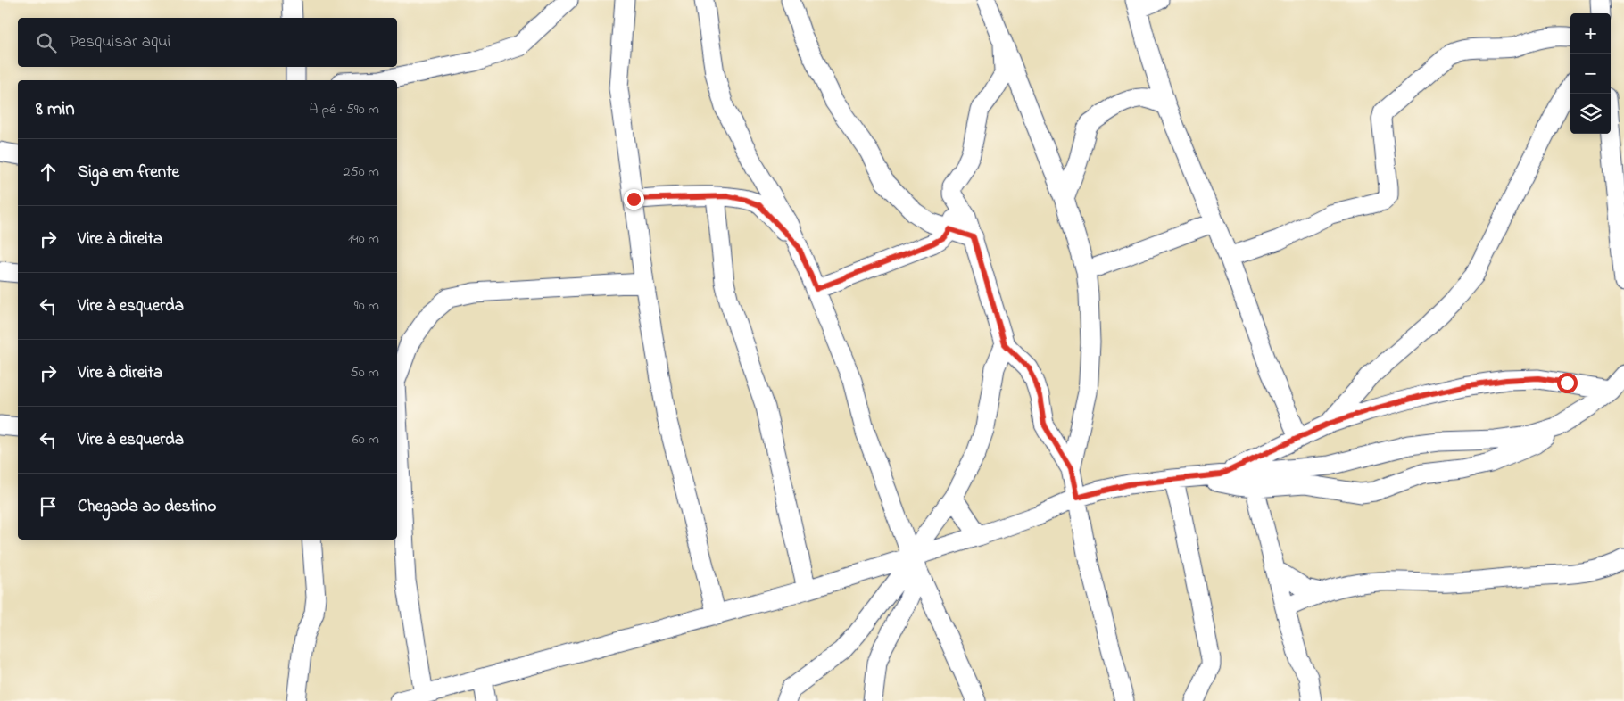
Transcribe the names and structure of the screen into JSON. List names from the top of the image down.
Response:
{
  "page": {
    "map_buttons": ["+", "−"],
    "search": "Pesquisar aqui",
    "heading": ["8 min", "A pé · 590 m"],
    "list": [
      ["Siga em frente", "250 m"],
      ["Vire à direita", "140 m"],
      ["Vire à esquerda", "90 m"],
      ["Vire à direita", "50 m"],
      ["Vire à esquerda", "60 m"],
      "Chegada ao destino"
    ]
  }
}
